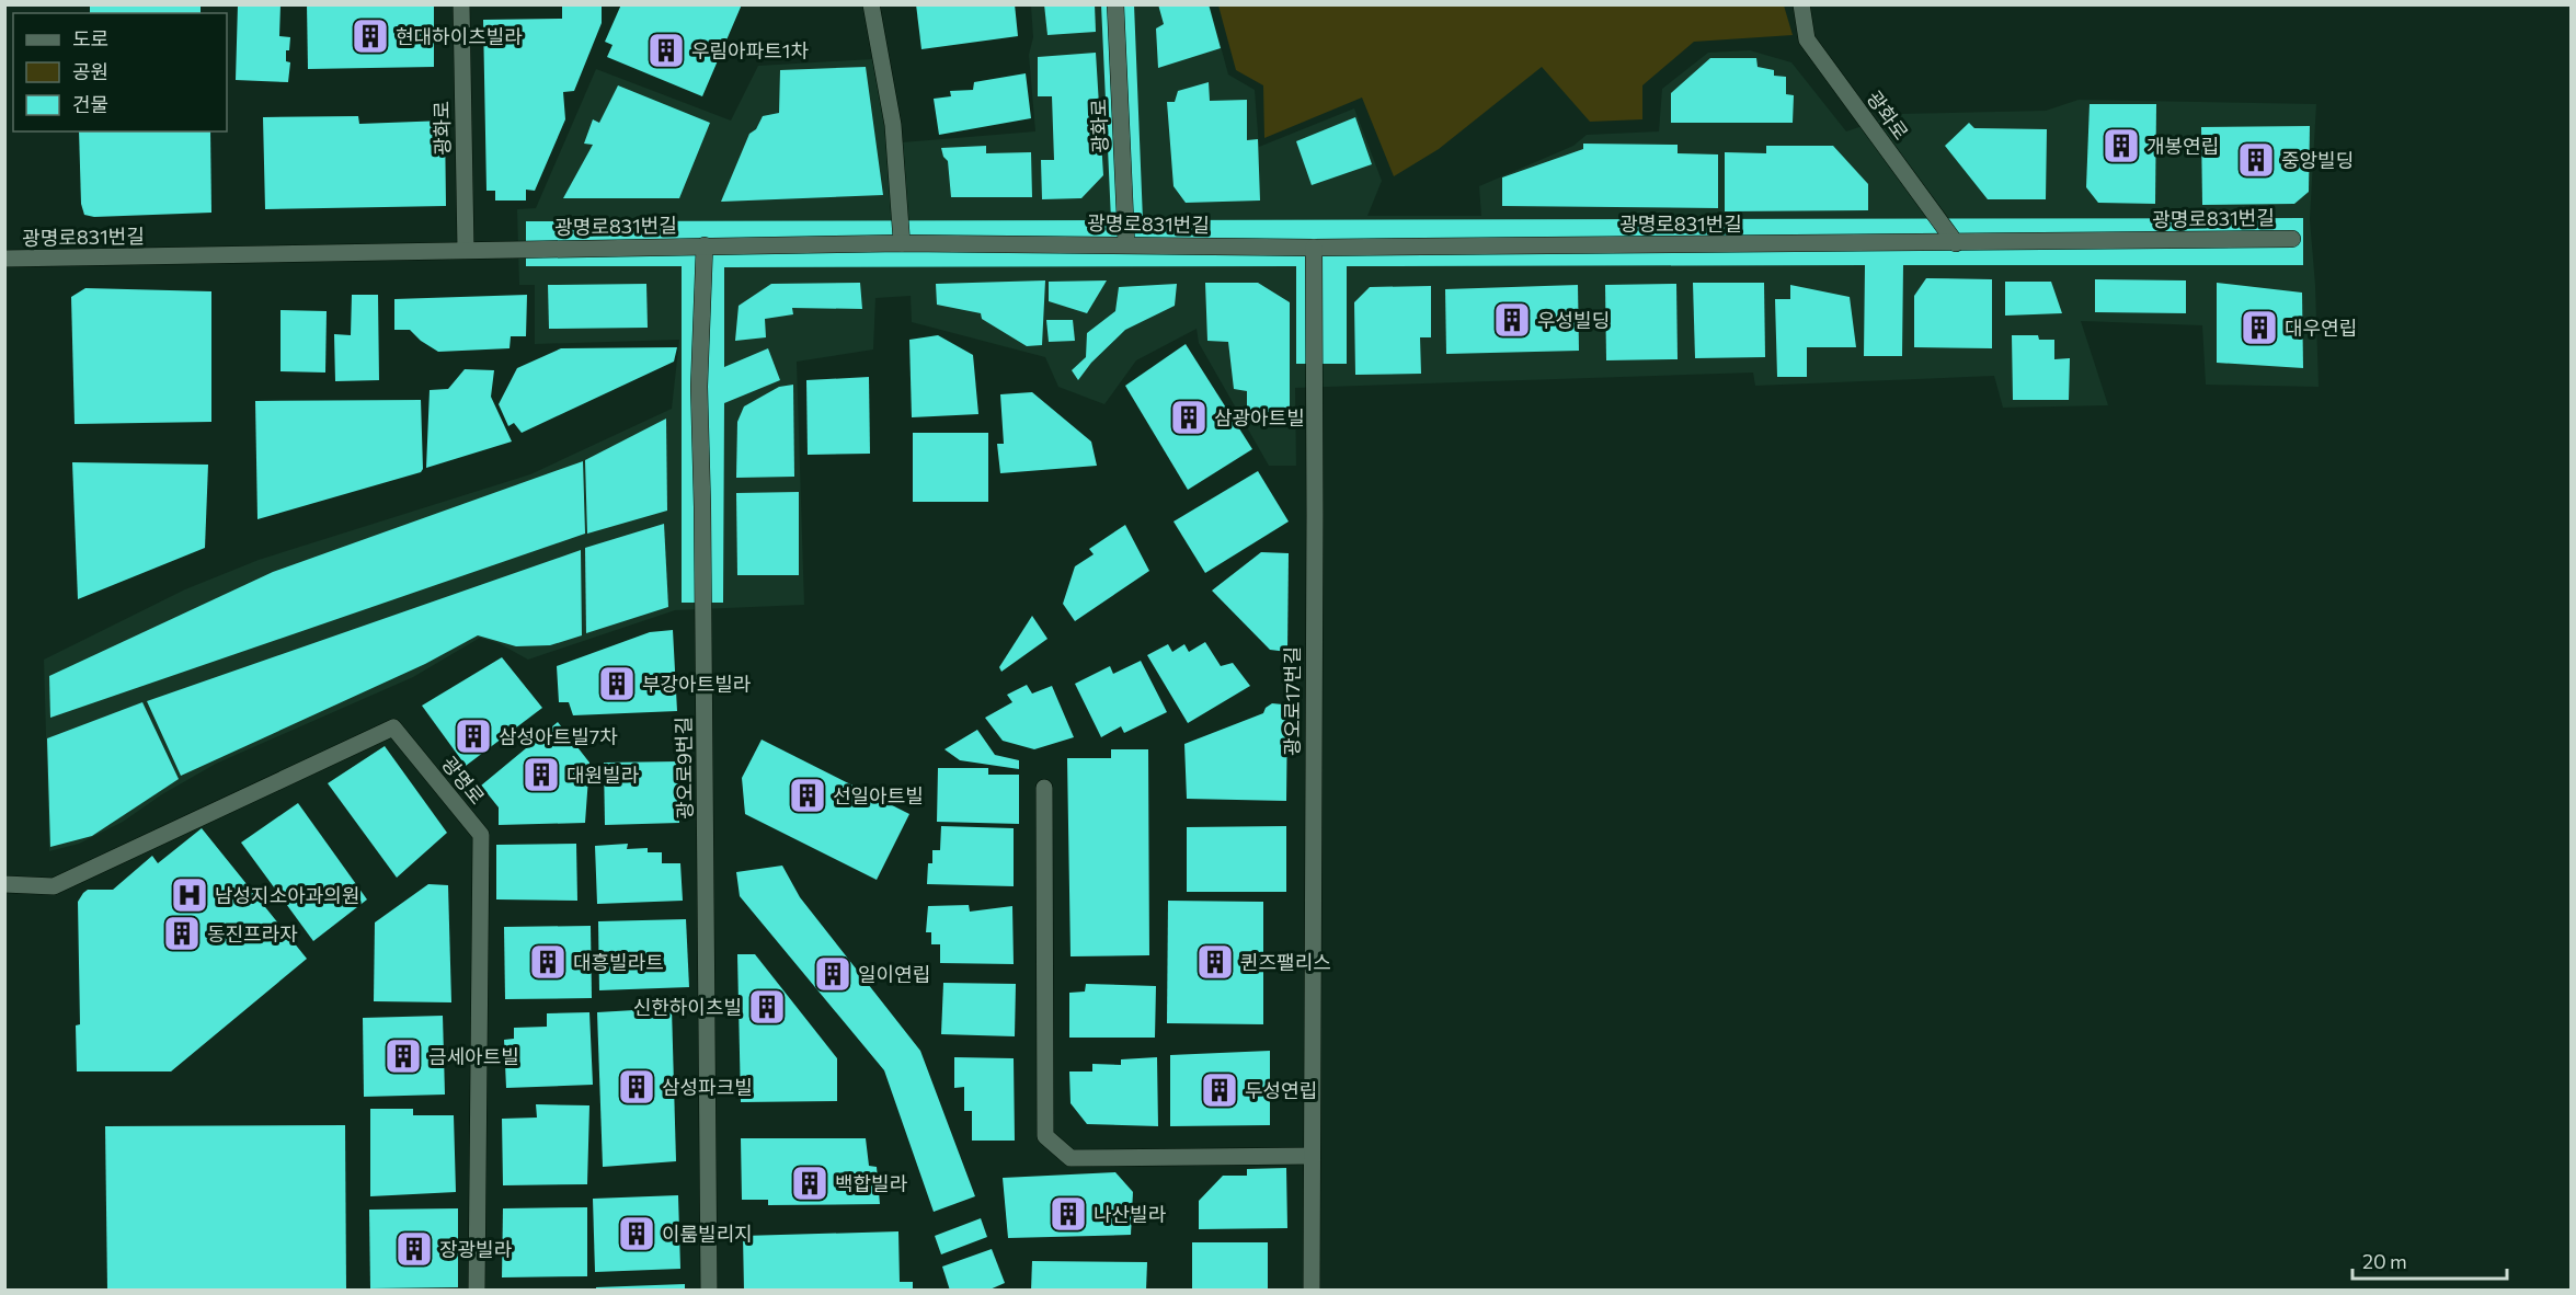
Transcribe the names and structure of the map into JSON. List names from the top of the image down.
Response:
{
  "streets": {
    "street": [
      "광화로",
      "광명로831번길",
      "광오로17번길",
      "광오로9번길",
      "광명로"
    ]
  },
  "crossings": [
    ["광화로", "광명로831번길"],
    ["광명로831번길", "광오로17번길"],
    ["광명로831번길", "광오로9번길"]
  ],
  "places": {
    "building": [
      "현대하이츠빌라",
      "우림아파트1차",
      "개봉연립",
      "중앙빌딩",
      "우성빌딩",
      "대우연립",
      "삼광아트빌",
      "부강아트빌라",
      "삼성아트빌7차",
      "대원빌라",
      "선일아트빌",
      "동진프라자",
      "대흥빌라트",
      "퀸즈팰리스",
      "일이연립",
      "신한하이츠빌",
      "금세아트빌",
      "삼성파크빌",
      "두성연립",
      "백합빌라",
      "나산빌라",
      "이룸빌리지",
      "장광빌라"
    ],
    "hospital": ["남성지소아과의원"]
  },
  "legend": ["도로", "공원", "건물"],
  "scale_bar": "20 m"
}
